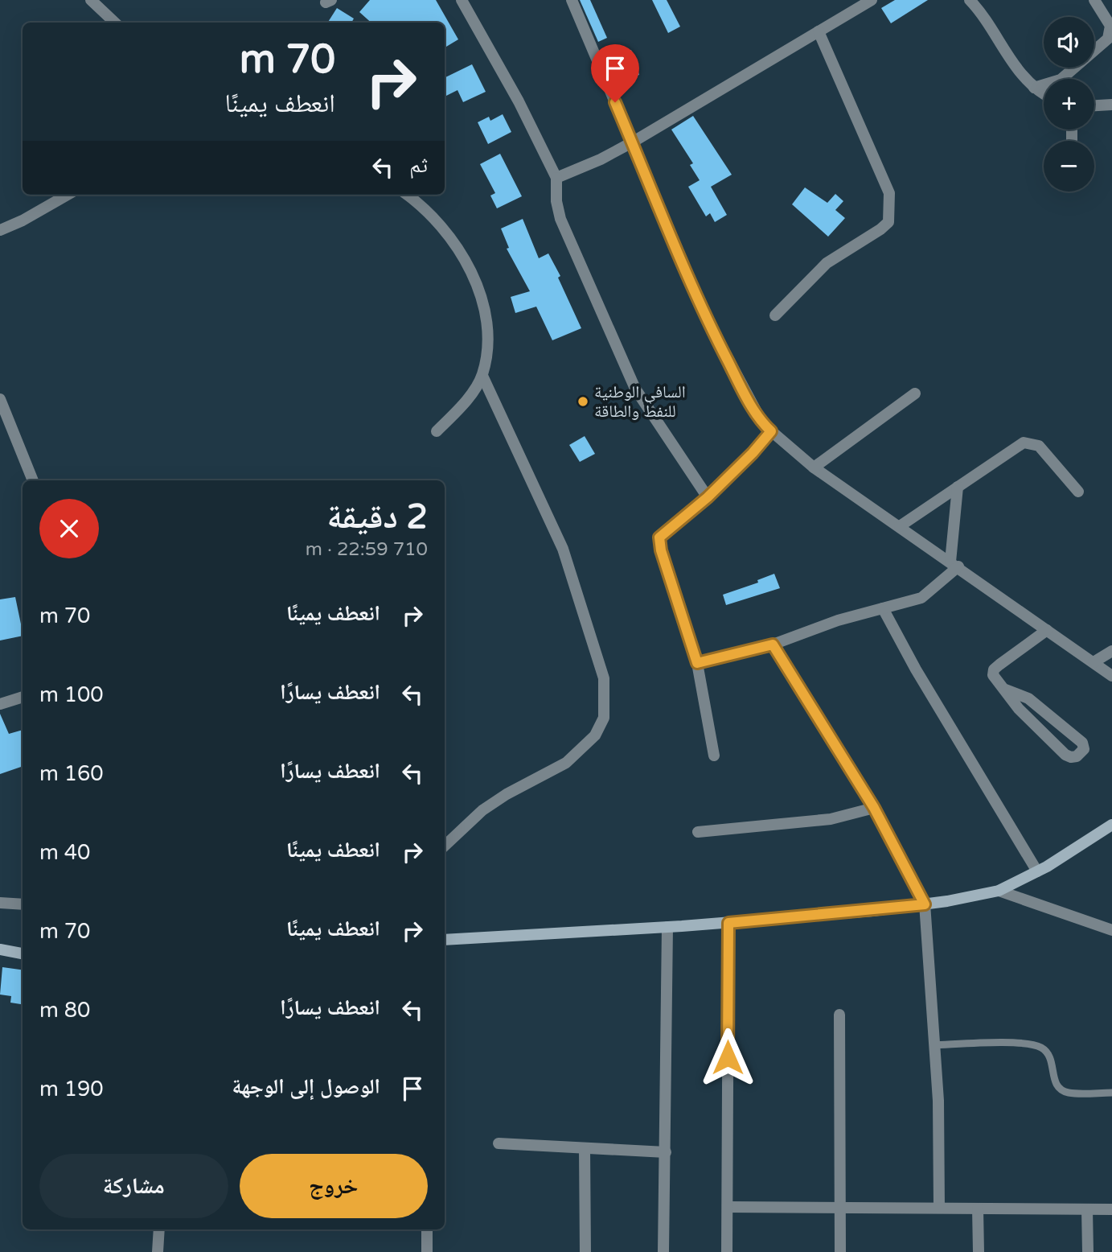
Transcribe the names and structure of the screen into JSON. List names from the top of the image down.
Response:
{
  "places": ["السافي الوطنية للنفط والطاقة"],
  "page": {
    "map_buttons": ["+", "−"],
    "turn": ["70 m", "انعطف يمينًا"],
    "then": "ثم",
    "heading": ["2 دقيقة", "710 m · 22:59"],
    "list": [
      {
        "name": "انعطف يمينًا",
        "value": "70 m"
      },
      {
        "name": "انعطف يسارًا",
        "value": "100 m"
      },
      {
        "name": "انعطف يسارًا",
        "value": "160 m"
      },
      {
        "name": "انعطف يمينًا",
        "value": "40 m"
      },
      {
        "name": "انعطف يمينًا",
        "value": "70 m"
      },
      {
        "name": "انعطف يسارًا",
        "value": "80 m"
      },
      {
        "name": "الوصول إلى الوجهة",
        "value": "190 m"
      }
    ],
    "buttons": ["خروج", "مشاركة"]
  }
}
